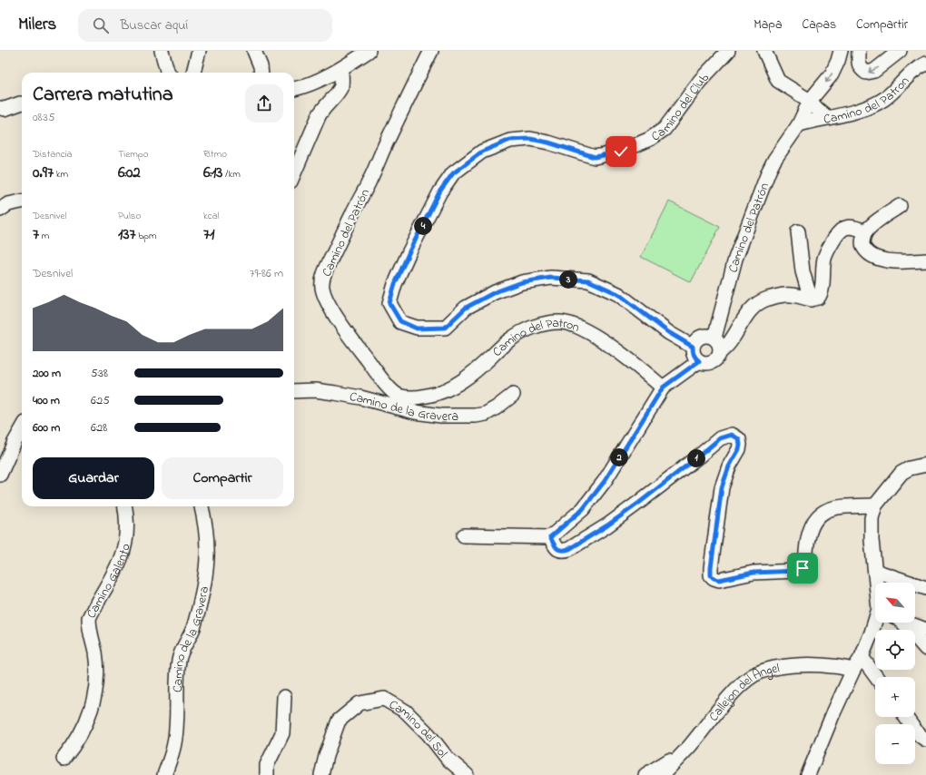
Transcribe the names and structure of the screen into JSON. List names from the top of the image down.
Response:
{
  "streets": {
    "street": [
      "Camino del Patron",
      "Camino del Club",
      "Camino del Patrón",
      "Camino de la Gravera",
      "Camino Galento",
      "Callejon del Ángel",
      "Camino del Sol"
    ]
  },
  "crossings": [
    ["Camino del Patron", "Camino del Patrón"],
    ["Camino del Club", "Camino del Patrón"]
  ],
  "north": "top left",
  "page": {
    "header": "Milers",
    "search": "Buscar aquí",
    "nav": ["Mapa", "Capas", "Compartir"],
    "heading": ["Carrera matutina", "08:35"],
    "stats": [
      ["Distancia", "0.97 km"],
      ["Tiempo", "6:02"],
      ["Ritmo", "6:13 /km"],
      ["Desnivel", "7 m"],
      ["Pulso", "137 bpm"],
      ["kcal", "71"]
    ],
    "pins": [
      "4",
      "3",
      "2",
      "1"
    ],
    "chart": ["Desnivel", "79–86 m"],
    "list": [
      {
        "name": "200 m",
        "note": "5:38"
      },
      {
        "name": "400 m",
        "note": "6:25"
      },
      {
        "name": "600 m",
        "note": "6:28"
      }
    ],
    "buttons": ["Guardar", "Compartir"],
    "map_buttons": ["+", "−"]
  }
}
